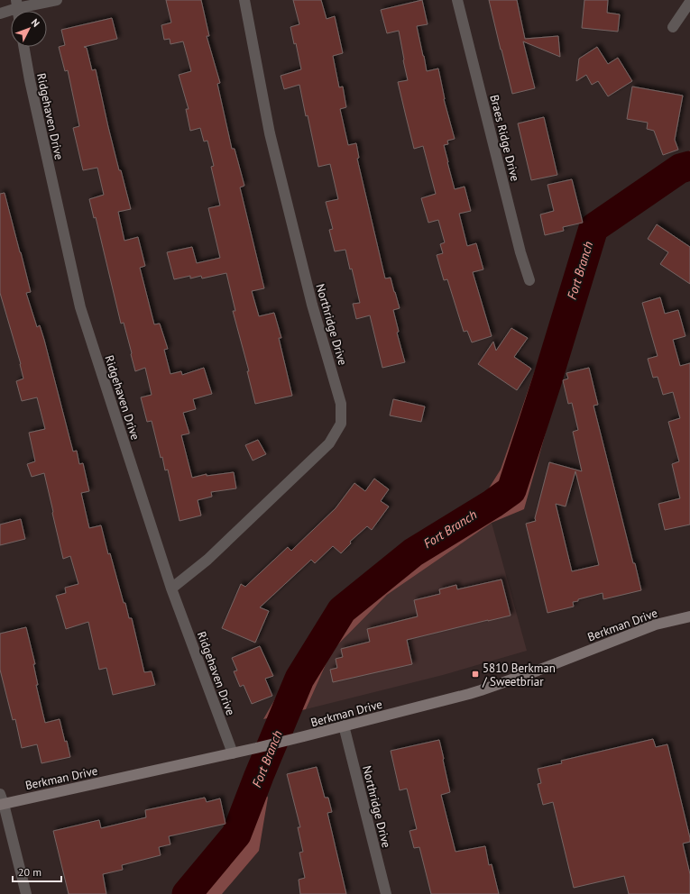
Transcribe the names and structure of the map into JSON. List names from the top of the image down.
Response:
{
  "streets": {
    "street": [
      "Ridgehaven Drive",
      "Braes Ridge Drive",
      "Northridge Drive",
      "Berkman Drive"
    ]
  },
  "crossings": [
    ["Ridgehaven Drive", "Northridge Drive"],
    ["Ridgehaven Drive", "Berkman Drive"],
    ["Northridge Drive", "Berkman Drive"]
  ],
  "water": ["Fort Branch"],
  "places": {
    "transit": ["5810 Berkman / Sweetbriar"]
  },
  "scale_bar": "20 m",
  "north": "top right"
}
